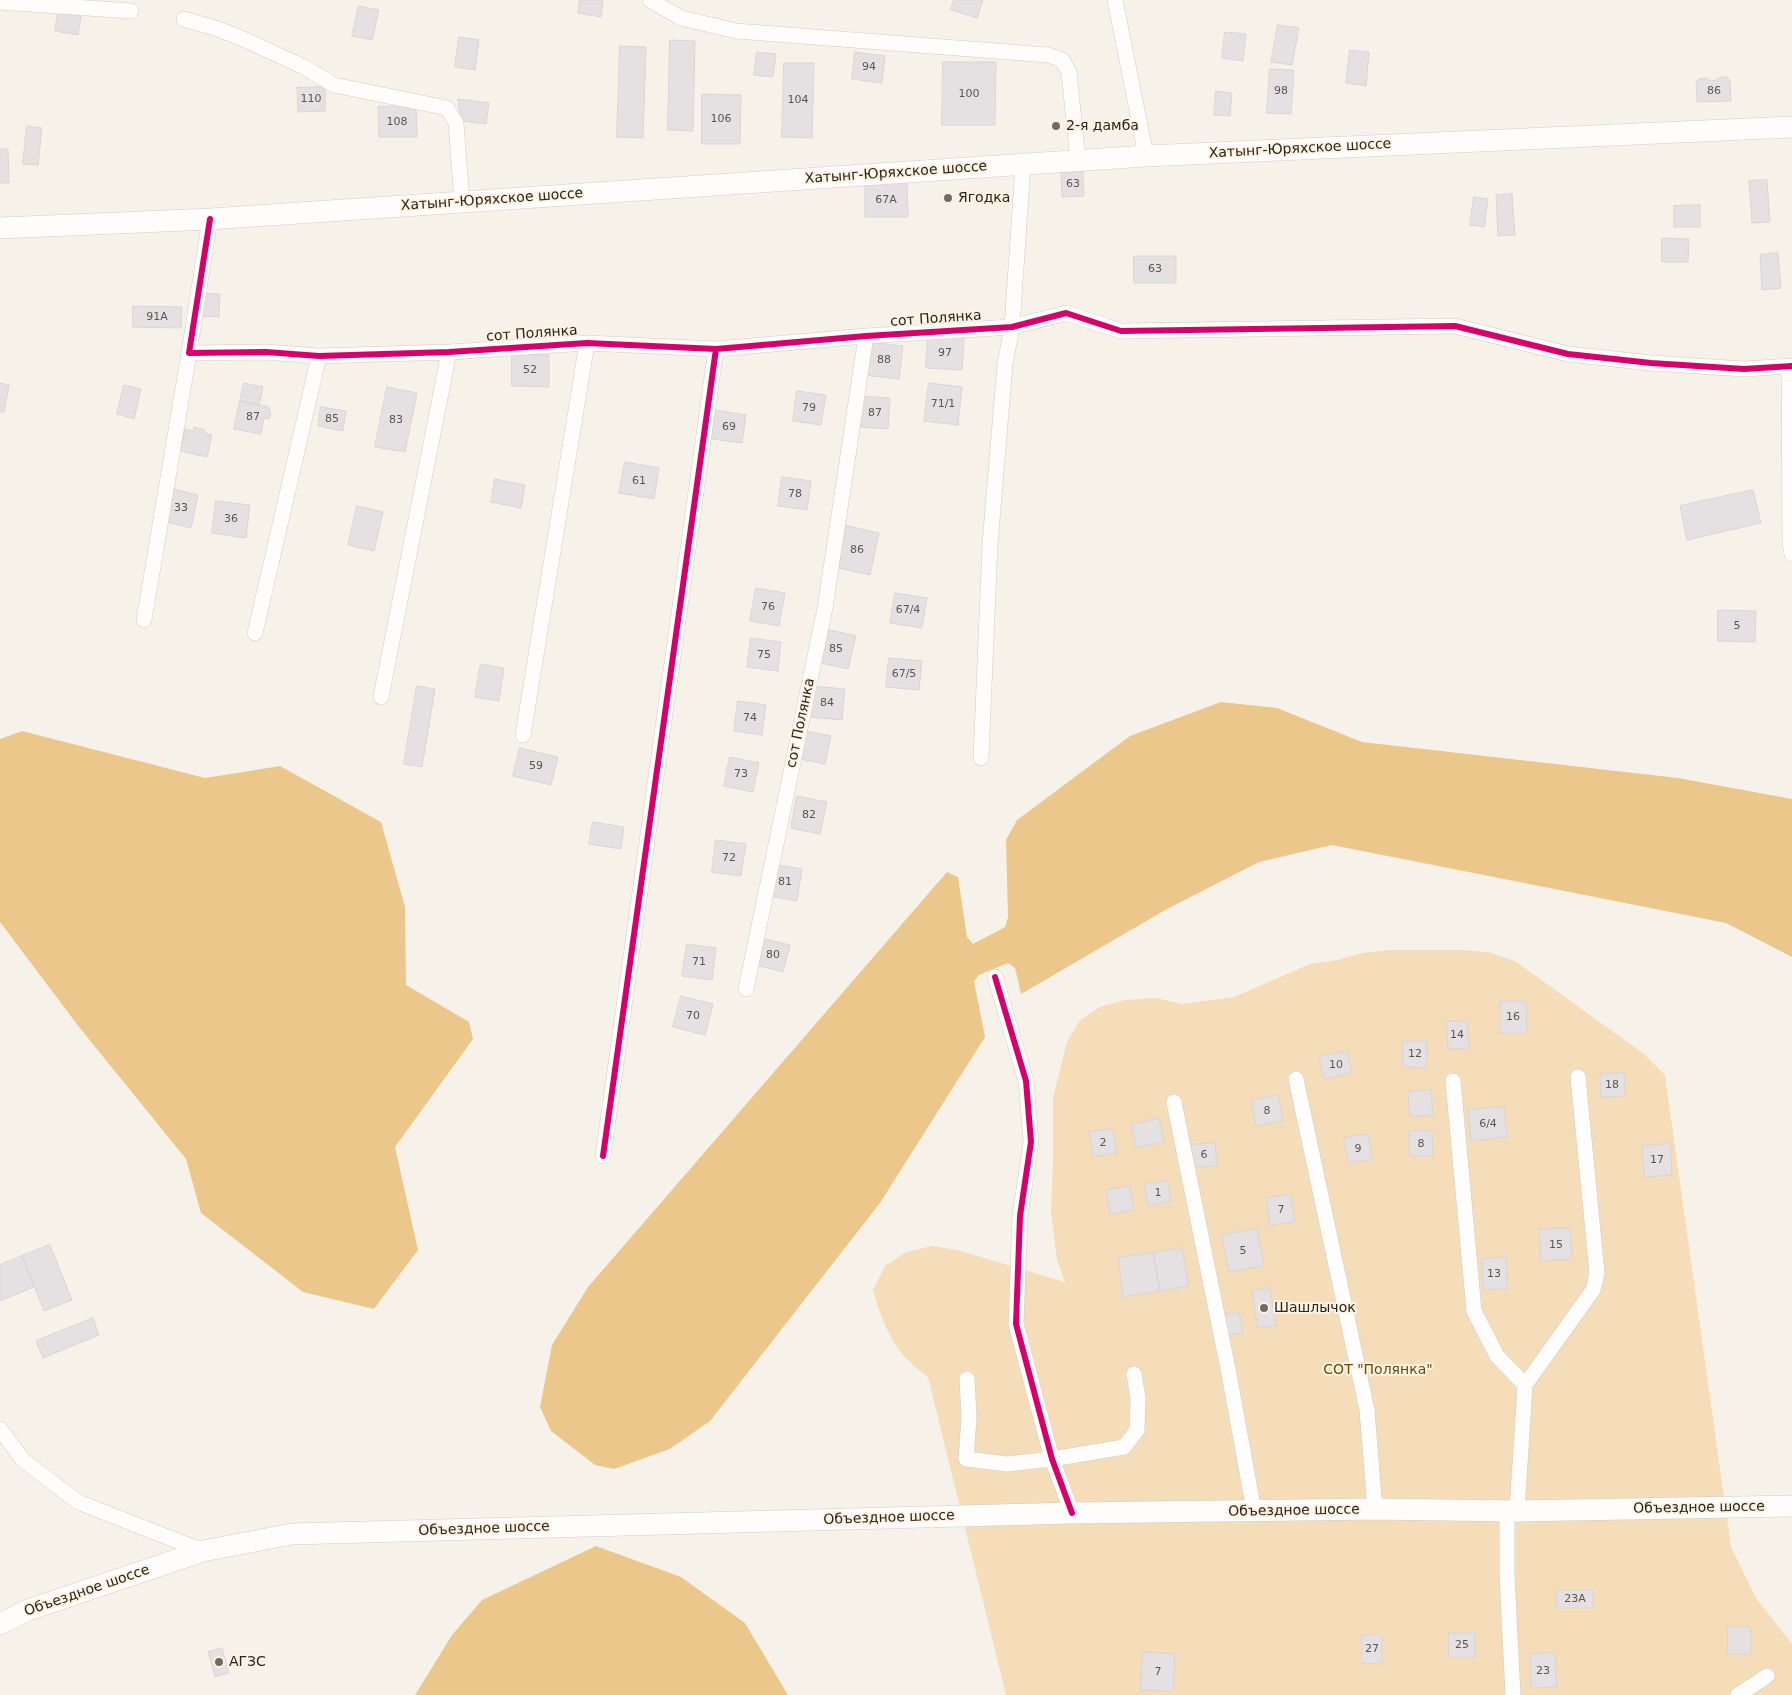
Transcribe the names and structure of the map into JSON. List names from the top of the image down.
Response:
{
  "streets": {
    "main road": ["Хатынг-Юряхское шоссе", "Объездное шоссе"],
    "street": ["сот Полянка"]
  },
  "parks": ["СОТ \"Полянка\""],
  "places": [
    "2-я дамба",
    "Ягодка",
    "Шашлычок",
    "АГЗС"
  ],
  "house_numbers": [
    "94",
    "98",
    "86",
    "100",
    "110",
    "104",
    "106",
    "108",
    "63",
    "67А",
    "63",
    "91А",
    "97",
    "88",
    "52",
    "71/1",
    "79",
    "87",
    "87",
    "85",
    "83",
    "69",
    "61",
    "78",
    "33",
    "36",
    "86",
    "76",
    "67/4",
    "5",
    "85",
    "75",
    "67/5",
    "84",
    "74",
    "59",
    "73",
    "82",
    "72",
    "81",
    "80",
    "71",
    "70",
    "16",
    "14",
    "12",
    "10",
    "18",
    "8",
    "6/4",
    "2",
    "8",
    "9",
    "6",
    "17",
    "1",
    "7",
    "15",
    "5",
    "13",
    "23А",
    "25",
    "27",
    "23",
    "7"
  ]
}
